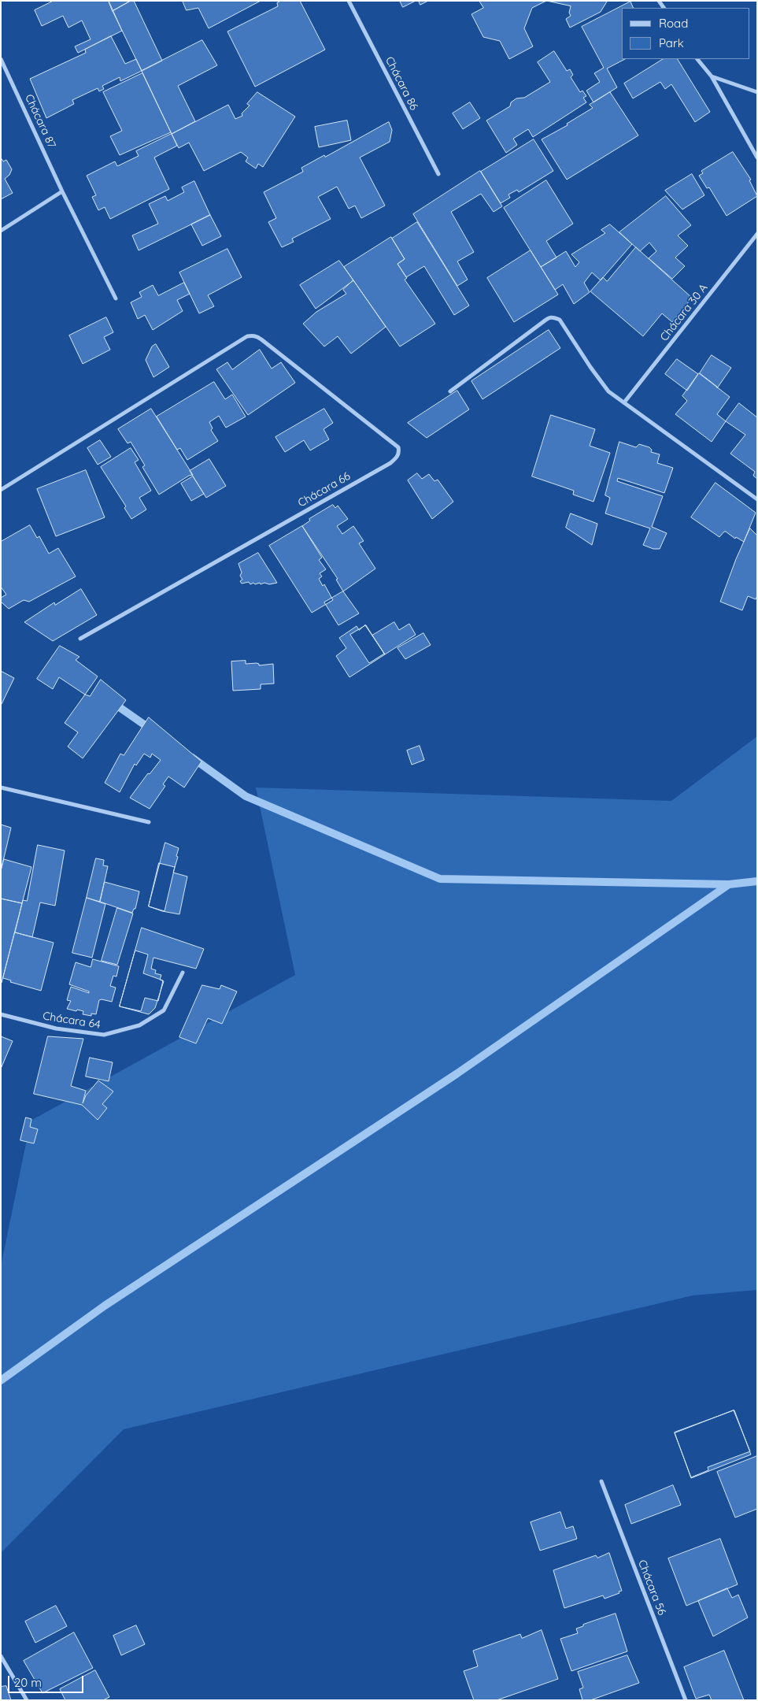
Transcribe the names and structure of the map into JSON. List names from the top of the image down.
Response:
{
  "streets": {
    "street": [
      "Chácara 86",
      "Chácara 87",
      "Chácara 30 A",
      "Chácara 66",
      "Chácara 64",
      "Chácara 56"
    ]
  },
  "legend": ["Road", "Park"],
  "scale_bar": "20 m"
}
